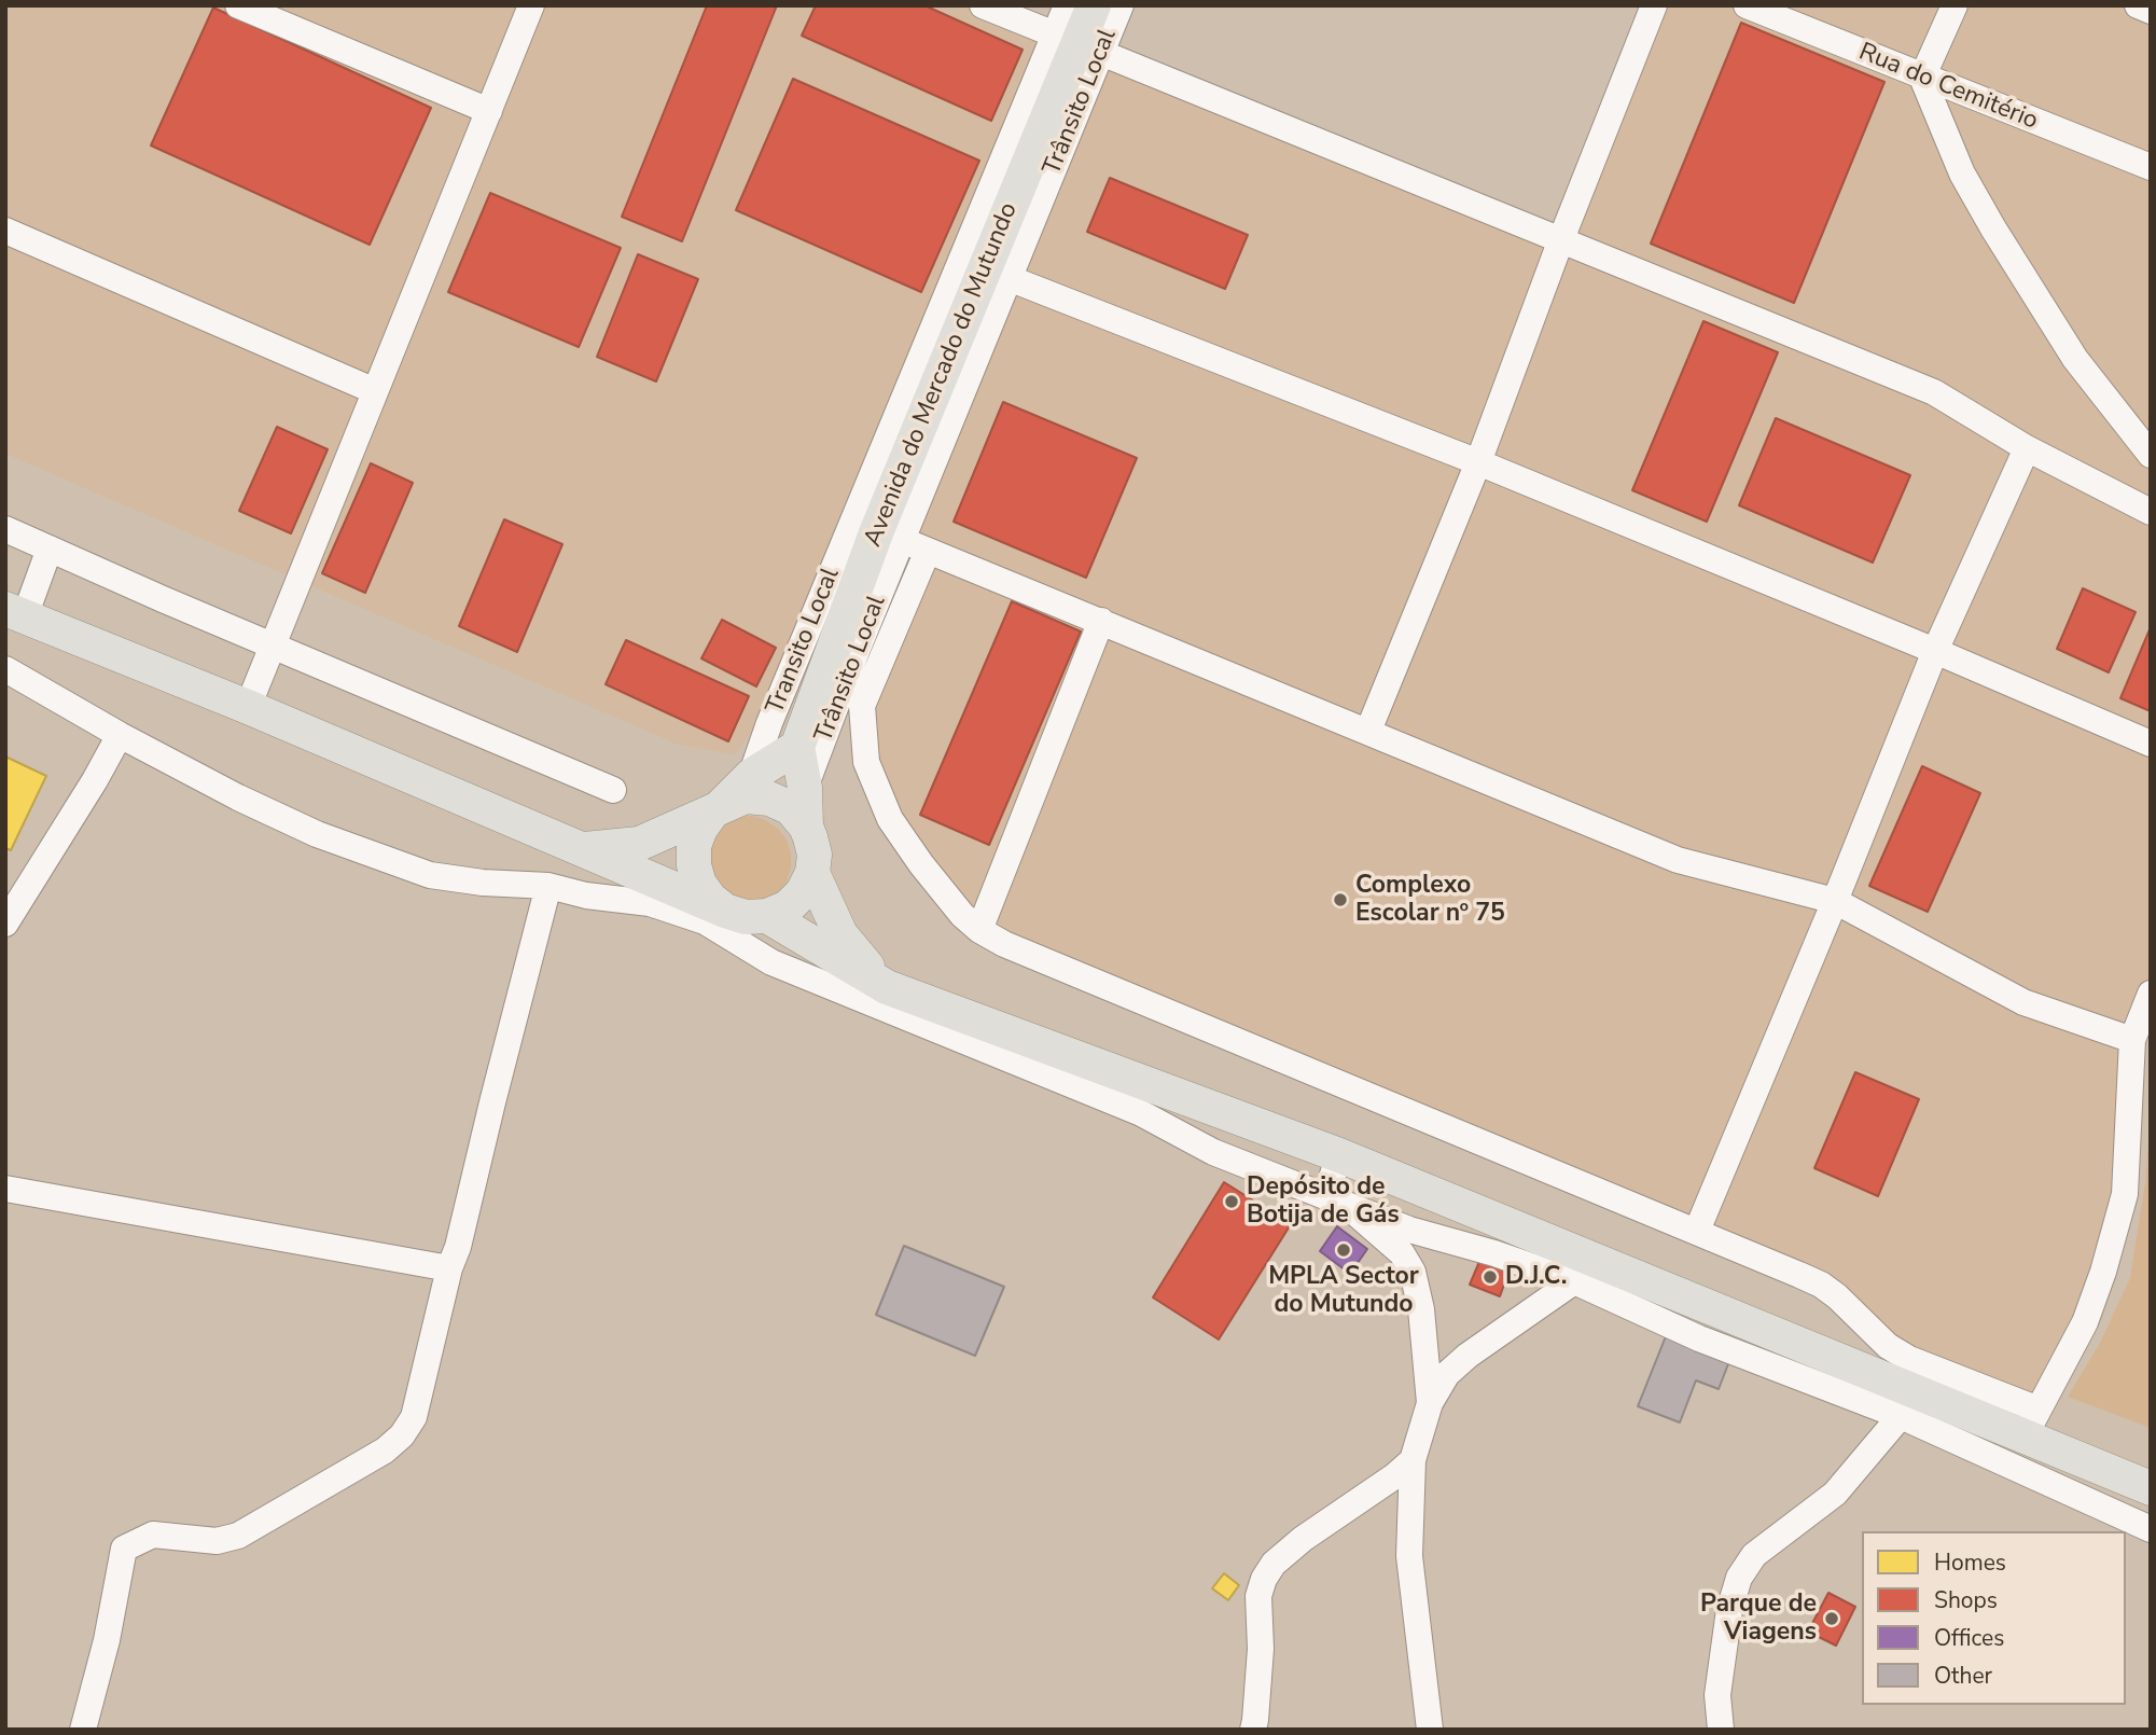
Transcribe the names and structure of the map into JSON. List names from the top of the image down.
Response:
{
  "streets": {
    "main road": ["Avenida do Mercado do Mutundo"],
    "street": ["Rua do Cemitério", "Trânsito Local", "Transito Local"]
  },
  "places": [
    "Complexo Escolar nº 75",
    "Depósito de Botija de Gás",
    "MPLA Sector do Mutundo",
    "D.J.C.",
    "Parque de Viagens"
  ],
  "legend": [
    "Homes",
    "Shops",
    "Offices",
    "Other"
  ]
}
